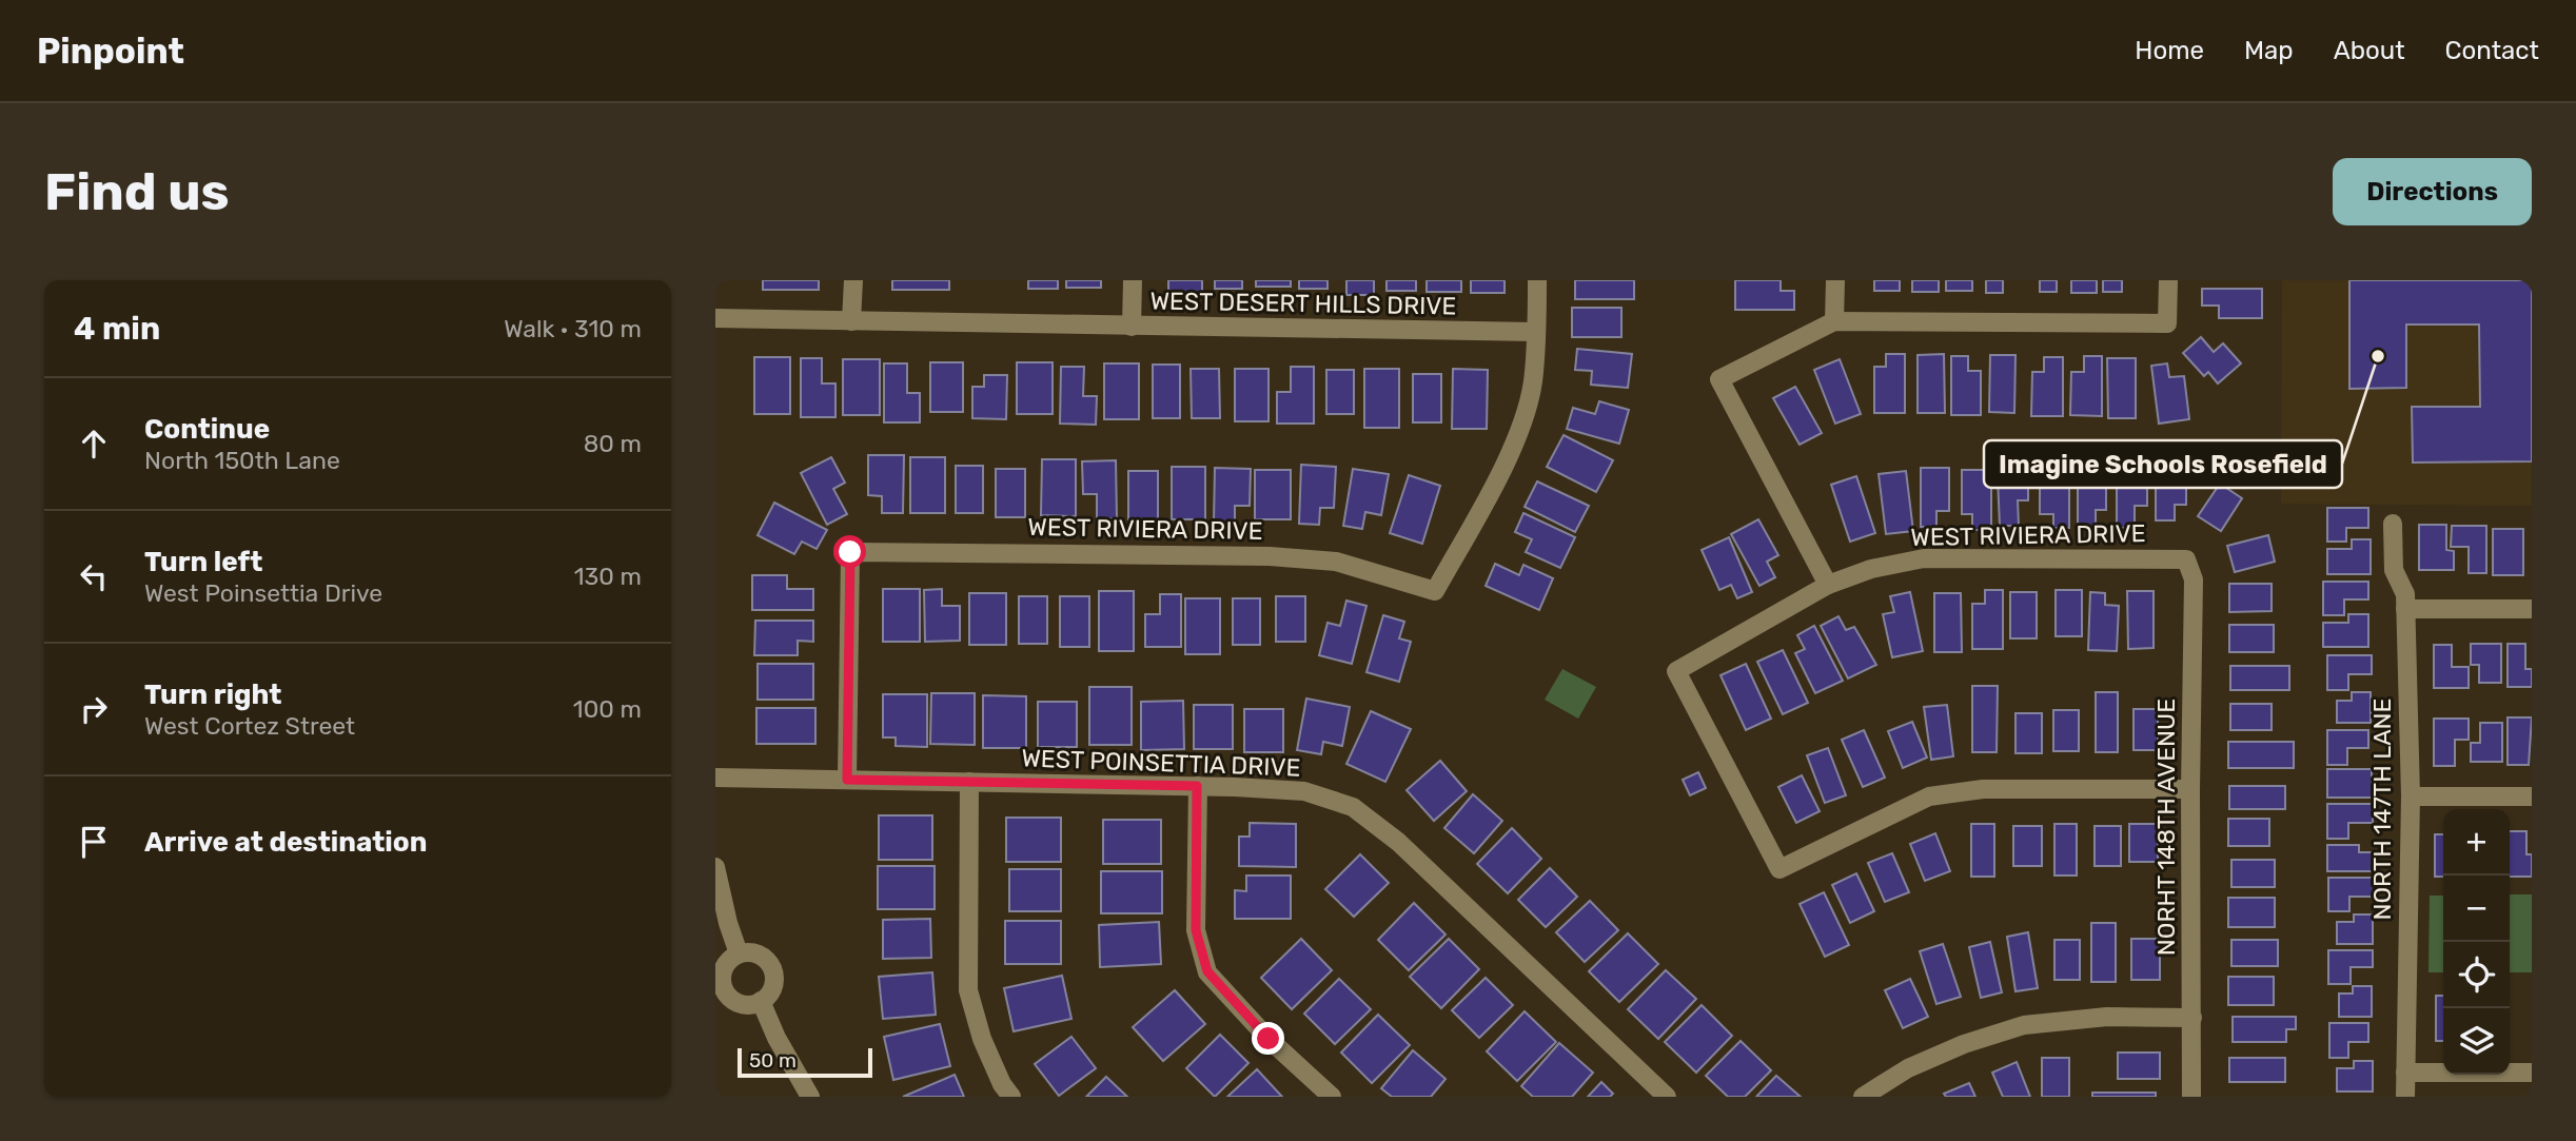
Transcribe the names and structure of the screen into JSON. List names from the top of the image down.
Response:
{
  "streets": {
    "street": [
      "WEST DESERT HILLS DRIVE",
      "WEST RIVIERA DRIVE",
      "WEST POINSETTIA DRIVE",
      "NORTH 147TH LANE",
      "NORHT 148TH AVENUE"
    ]
  },
  "crossings": [
    ["WEST DESERT HILLS DRIVE", "WEST RIVIERA DRIVE"],
    ["WEST RIVIERA DRIVE", "WEST POINSETTIA DRIVE"],
    ["WEST RIVIERA DRIVE", "NORHT 148TH AVENUE"]
  ],
  "places": ["Imagine Schools Rosefield"],
  "scale_bar": "50 m",
  "page": {
    "header": "Pinpoint",
    "nav": [
      "Home",
      "Map",
      "About",
      "Contact"
    ],
    "buttons": "Directions",
    "title": "Find us",
    "heading": ["4 min", "Walk · 310 m"],
    "list": [
      ["Continue", "North 150th Lane", "80 m"],
      ["Turn left", "West Poinsettia Drive", "130 m"],
      ["Turn right", "West Cortez Street", "100 m"],
      "Arrive at destination"
    ],
    "map_buttons": ["+", "−"],
    "scale": "50 m"
  }
}
